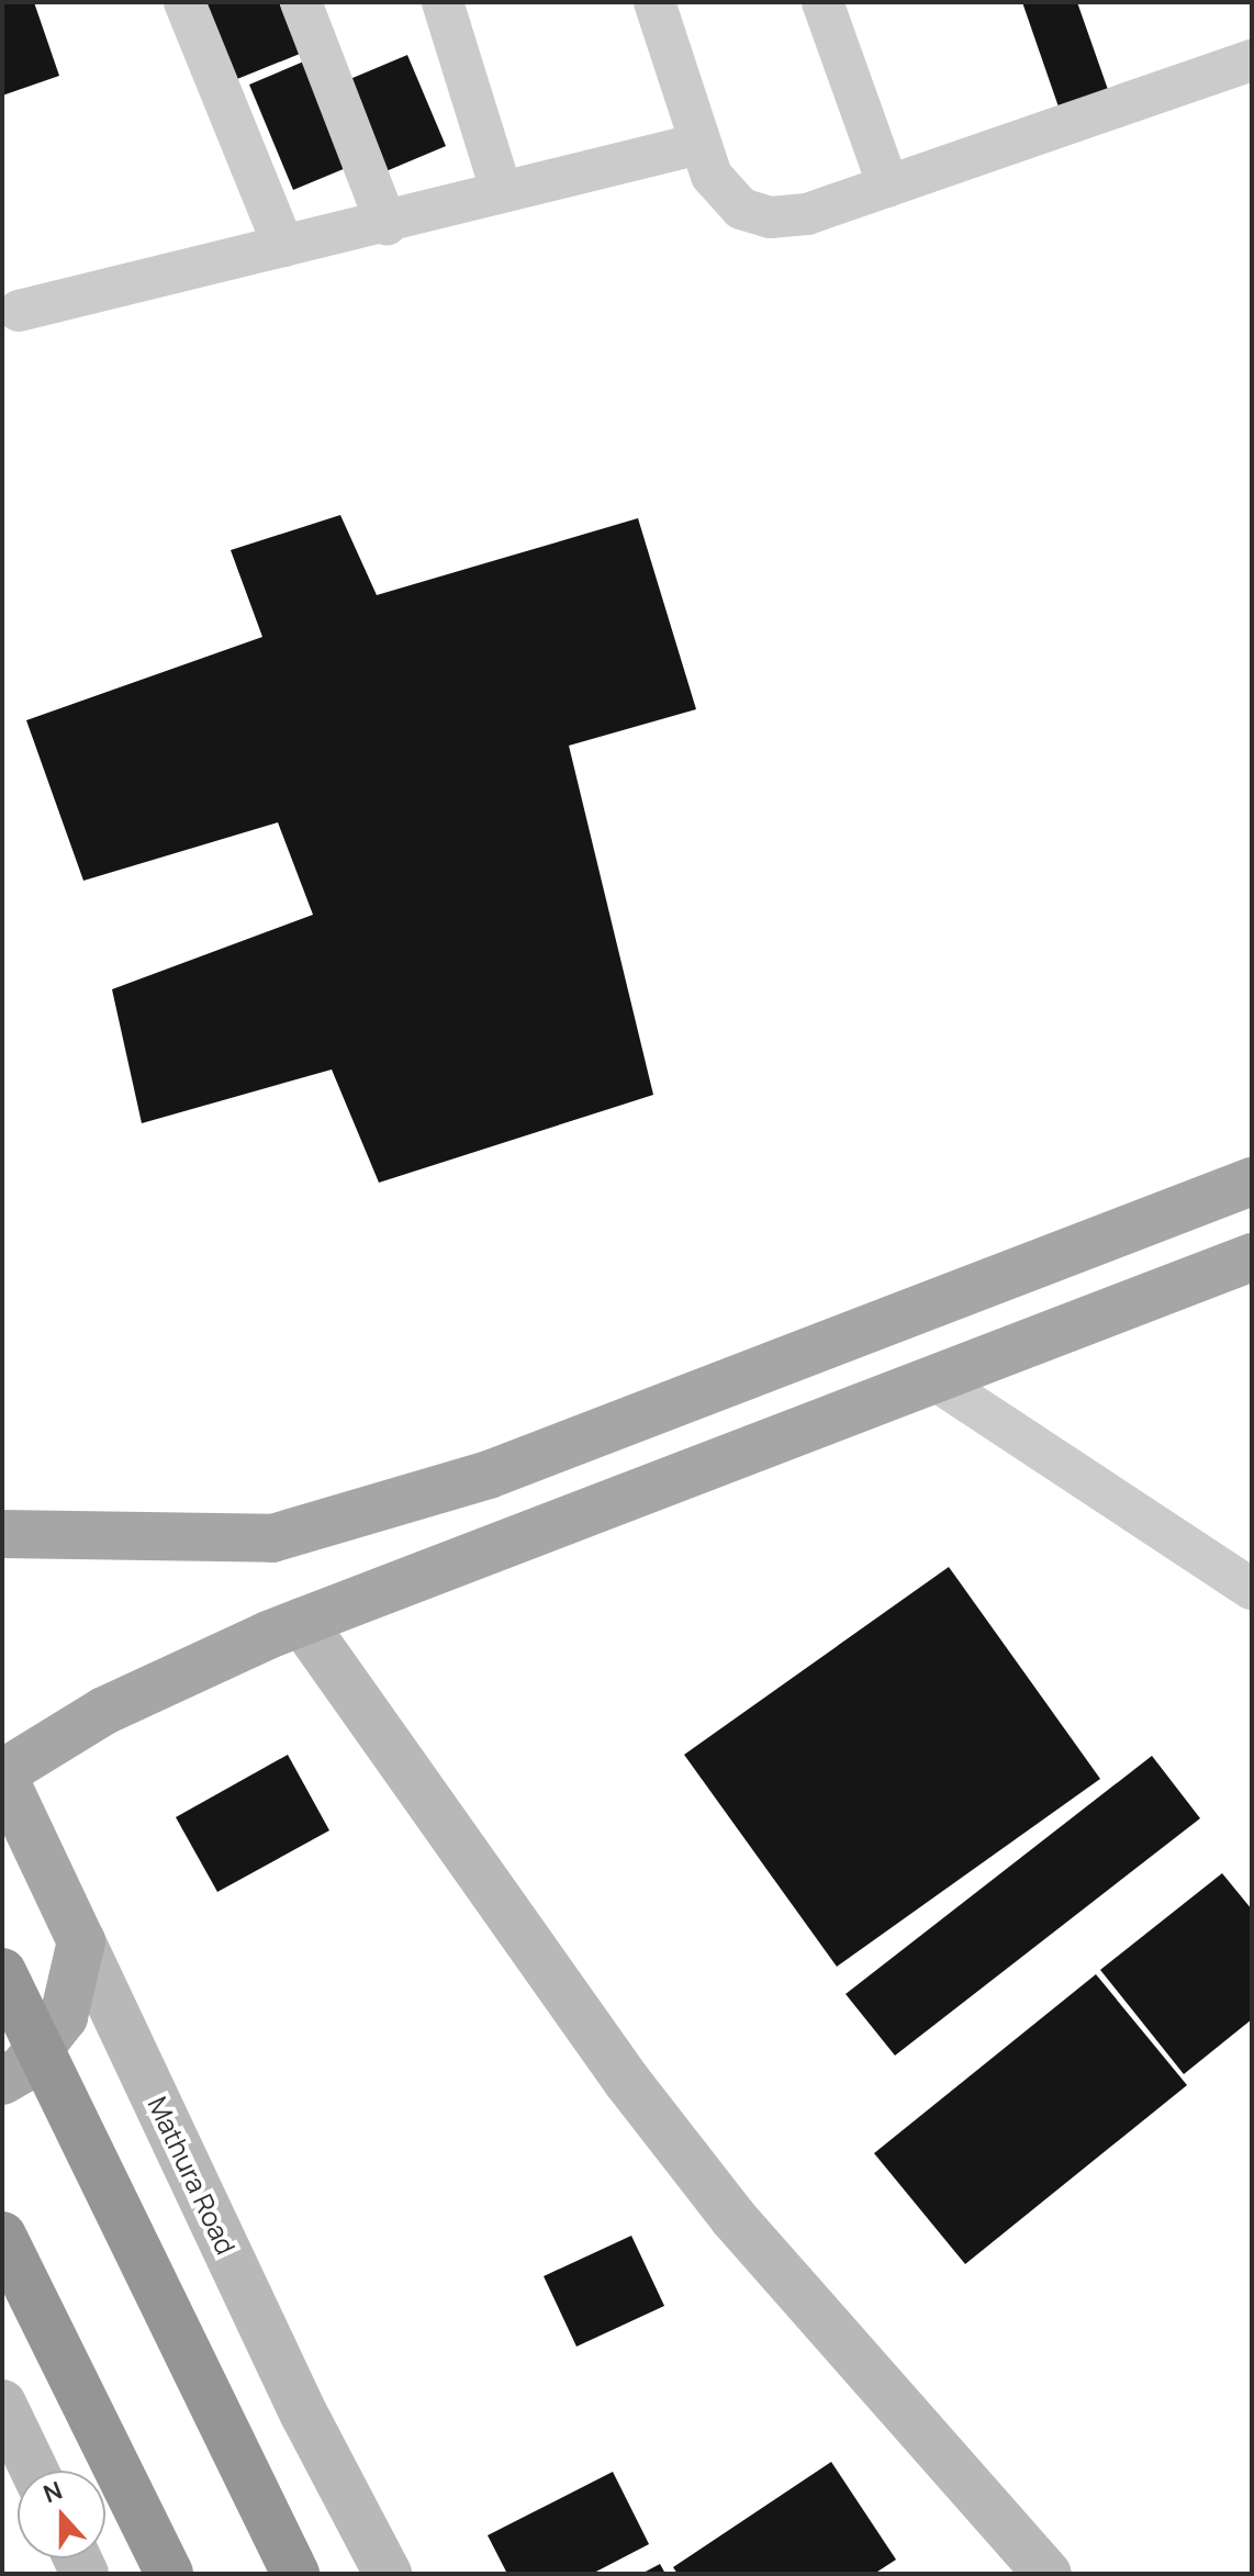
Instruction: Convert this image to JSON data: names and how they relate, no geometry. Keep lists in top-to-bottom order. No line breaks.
{"streets":{"main road":["Mathura Road"]},"north":"top"}
